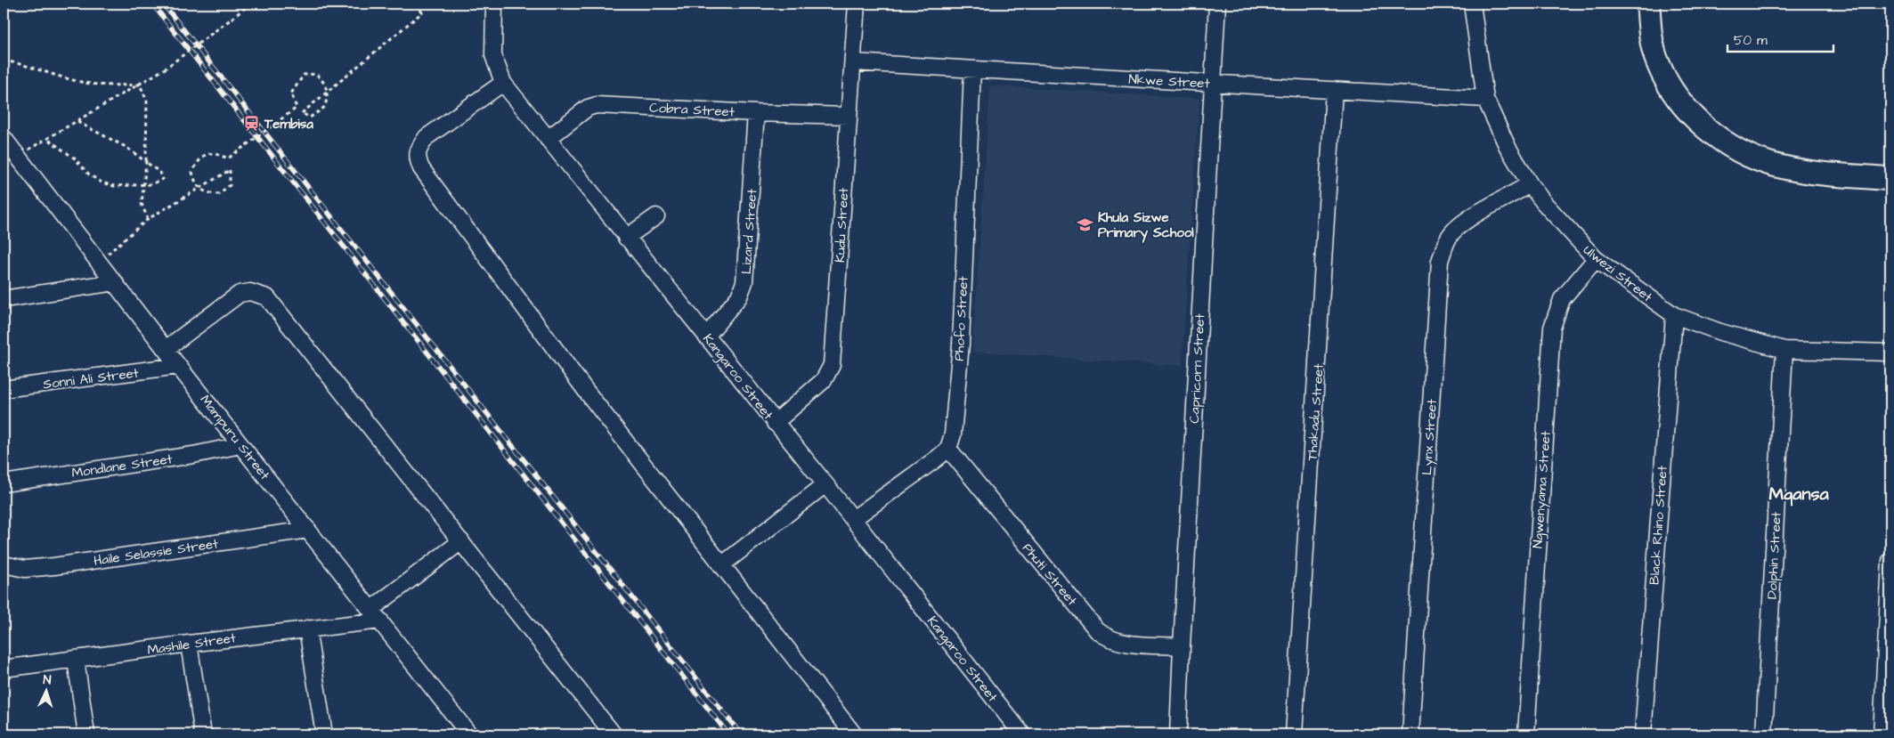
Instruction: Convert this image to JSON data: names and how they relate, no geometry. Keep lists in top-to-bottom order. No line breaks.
{"streets":{"street":["Nkwe Street","Cobra Street","Kudu Street","Lizard Street","Ulwezi Street","Phofo Street","Capricorn Street","Kangaroo Street","Sonni Ali Street","Thakadu Street","Mampuru Street","Lynx Street","Mondlane Street","Ngwenyama Street","Black Rhino Street","Haile Selassie Street","Dolphin Street","Phuti Street","Mashile Street"]},"crossings":[["Nkwe Street","Kudu Street"],["Nkwe Street","Ulwezi Street"],["Nkwe Street","Phofo Street"],["Nkwe Street","Capricorn Street"],["Nkwe Street","Thakadu Street"],["Cobra Street","Kudu Street"],["Cobra Street","Lizard Street"],["Cobra Street","Kangaroo Street"],["Kudu Street","Kangaroo Street"],["Lizard Street","Kangaroo Street"],["Ulwezi Street","Lynx Street"],["Ulwezi Street","Ngwenyama Street"],["Ulwezi Street","Black Rhino Street"],["Ulwezi Street","Dolphin Street"],["Phofo Street","Phuti Street"],["Capricorn Street","Phuti Street"],["Sonni Ali Street","Mampuru Street"],["Mampuru Street","Mondlane Street"],["Mampuru Street","Haile Selassie Street"],["Mampuru Street","Mashile Street"]],"districts":["Mqansa"],"places":{"station":["Tembisa"],"school or university":["Khula Sizwe Primary School"]},"scale_bar":"50 m","north":"top"}
